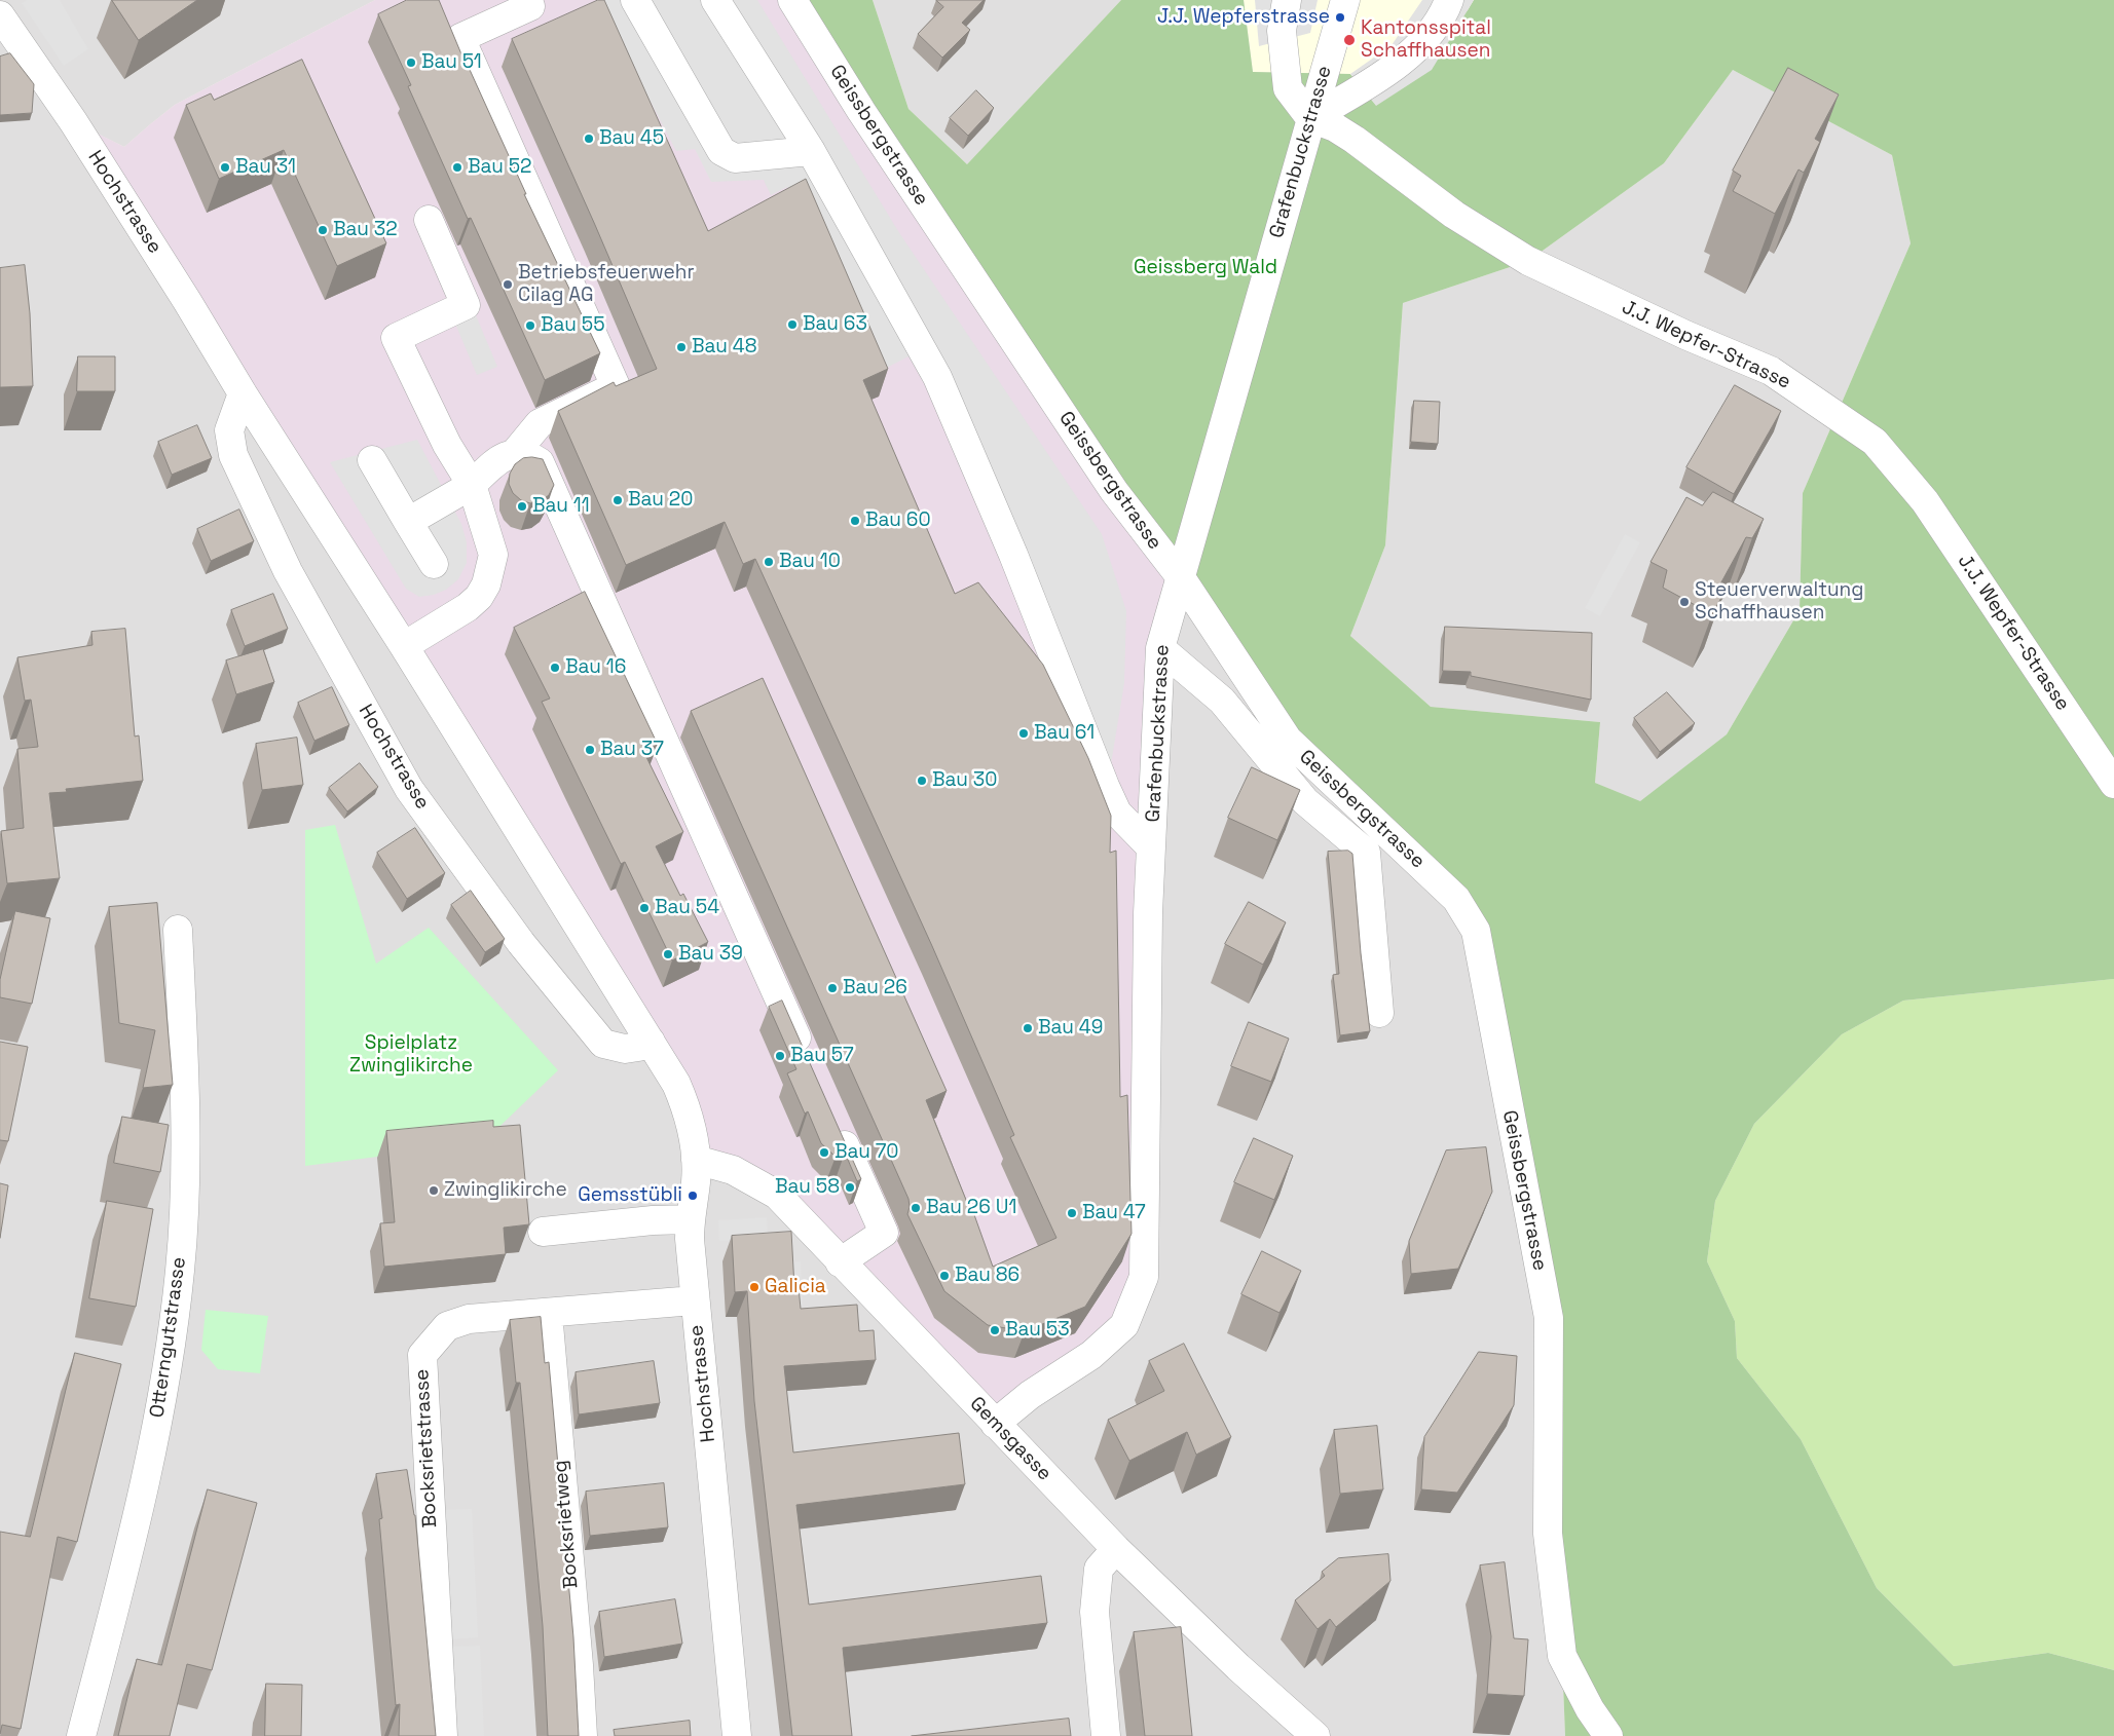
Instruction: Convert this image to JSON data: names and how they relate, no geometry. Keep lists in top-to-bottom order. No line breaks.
{"streets":{"street":["Geissbergstrasse","Grafenbuckstrasse","Hochstrasse","J.J. Wepfer-Strasse","Otterngutstrasse","Gemsgasse","Bocksrietstrasse","Bocksrietweg"]},"crossings":[["Geissbergstrasse","Grafenbuckstrasse"],["Grafenbuckstrasse","J.J. Wepfer-Strasse"],["Grafenbuckstrasse","Gemsgasse"],["Hochstrasse","Gemsgasse"],["Hochstrasse","Bocksrietstrasse"],["Bocksrietstrasse","Bocksrietweg"]],"parks":["Geissberg Wald","Spielplatz Zwinglikirche"],"places":["J.J. Wepferstrasse","Kantonsspital Schaffhausen","Bau 51","Bau 45","Bau 31","Bau 52","Bau 32","Betriebsfeuerwehr Cilag AG","Bau 63","Bau 55","Bau 48","Bau 20","Bau 11","Bau 60","Bau 10","Steuerverwaltung Schaffhausen","Bau 16","Bau 61","Bau 37","Bau 30","Bau 54","Bau 39","Bau 26","Bau 49","Bau 57","Bau 70","Bau 58","Zwinglikirche","Gemsstübli","Bau 26 U1","Bau 47","Bau 86","Galicia","Bau 53"]}
